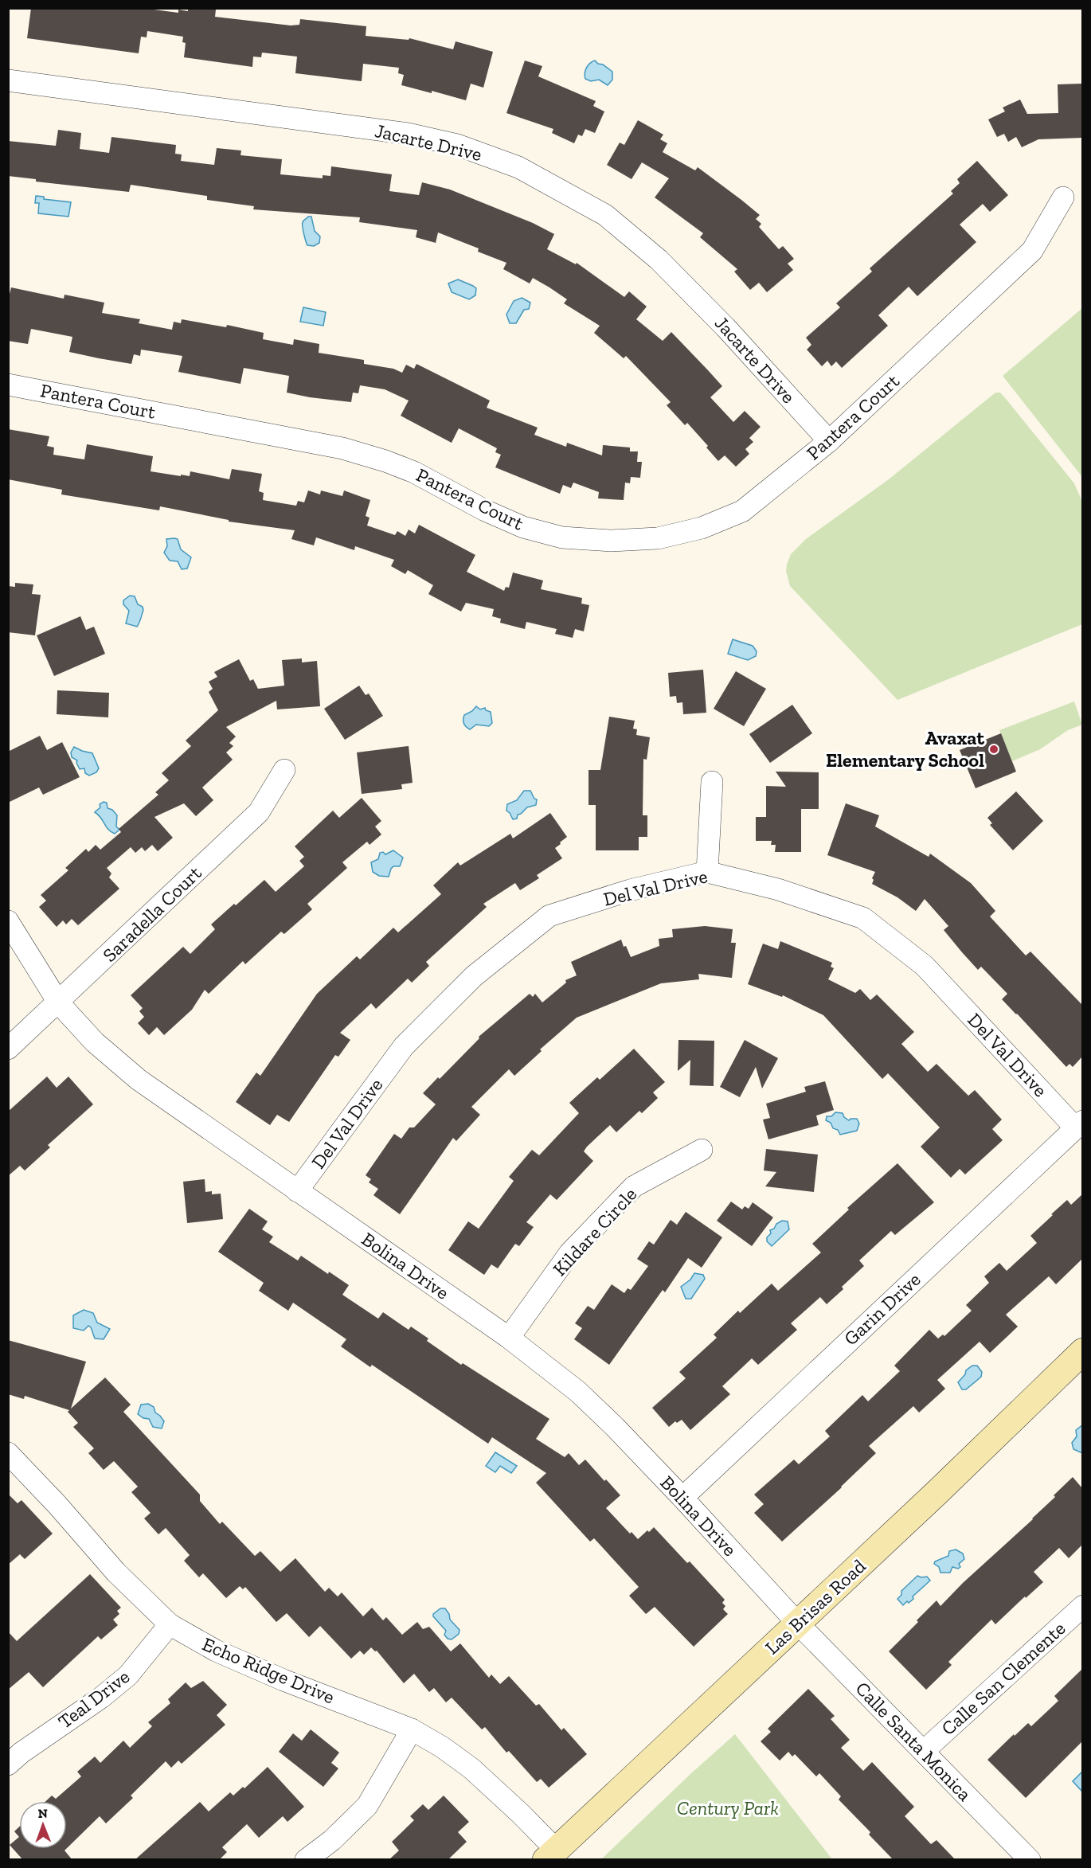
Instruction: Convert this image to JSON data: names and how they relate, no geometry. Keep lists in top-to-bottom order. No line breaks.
{"streets":{"street":["Jacarte Drive","Pantera Court","Del Val Drive","Saradella Court","Kildare Circle","Bolina Drive","Garin Drive","Las Brisas Road","Echo Ridge Drive","Calle San Clemente","Teal Drive","Calle Santa Monica"]},"crossings":[["Jacarte Drive","Pantera Court"],["Del Val Drive","Bolina Drive"],["Del Val Drive","Garin Drive"],["Saradella Court","Bolina Drive"],["Kildare Circle","Bolina Drive"],["Bolina Drive","Garin Drive"],["Bolina Drive","Las Brisas Road"],["Bolina Drive","Calle Santa Monica"],["Las Brisas Road","Echo Ridge Drive"],["Las Brisas Road","Calle Santa Monica"],["Echo Ridge Drive","Teal Drive"],["Calle San Clemente","Calle Santa Monica"]],"parks":["Century Park"],"places":["Avaxat Elementary School"],"north":"top"}
